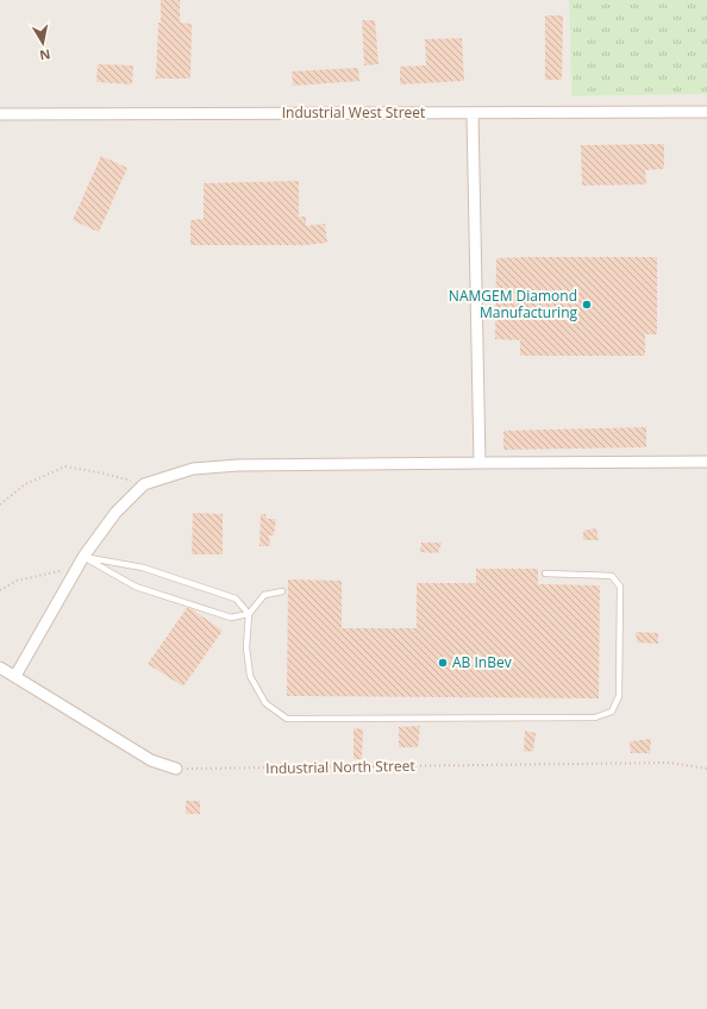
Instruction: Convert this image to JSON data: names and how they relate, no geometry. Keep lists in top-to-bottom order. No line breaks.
{"streets":{"street":["Industrial West Street"],"path":["Industrial North Street"]},"places":["NAMGEM Diamond Manufacturing","AB InBev"],"north":"bottom"}
